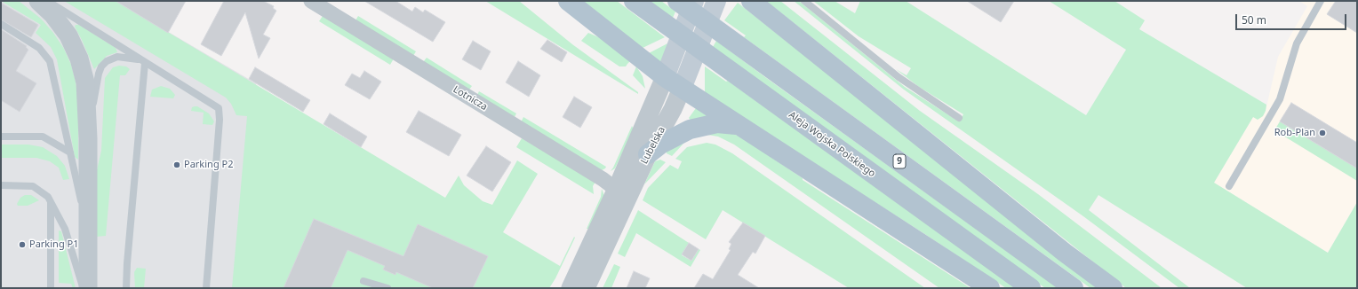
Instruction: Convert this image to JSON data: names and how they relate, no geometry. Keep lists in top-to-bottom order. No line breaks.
{"streets":{"main road":["Aleja Wojska Polskiego","Lubelska","9"],"street":["Lotnicza"]},"crossings":[["Lotnicza","Lubelska"]],"places":["Rob-Plan","Parking P2","Parking P1"],"scale_bar":"50 m"}
